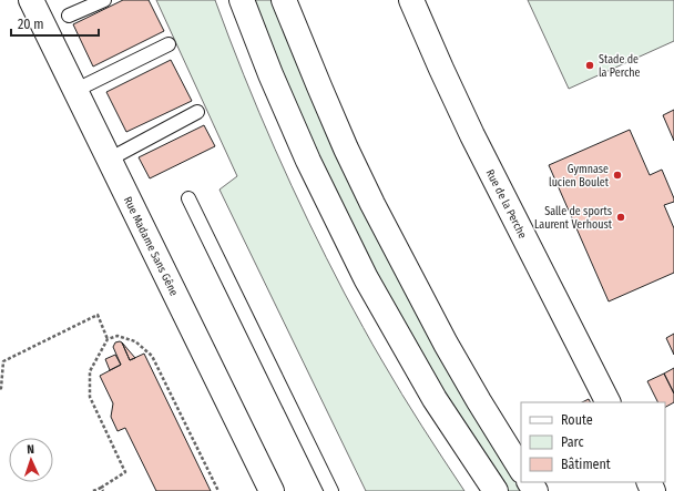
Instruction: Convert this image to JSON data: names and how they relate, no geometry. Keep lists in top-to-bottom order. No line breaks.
{"streets":{"main road":["Rue de la Perche","Rue Madame Sans Gêne"]},"places":["Stade de la Perche","Gymnase lucien Boulet","Salle de sports Laurent Verhoust"],"legend":["Route","Parc","Bâtiment"],"scale_bar":"20 m","north":"top"}
